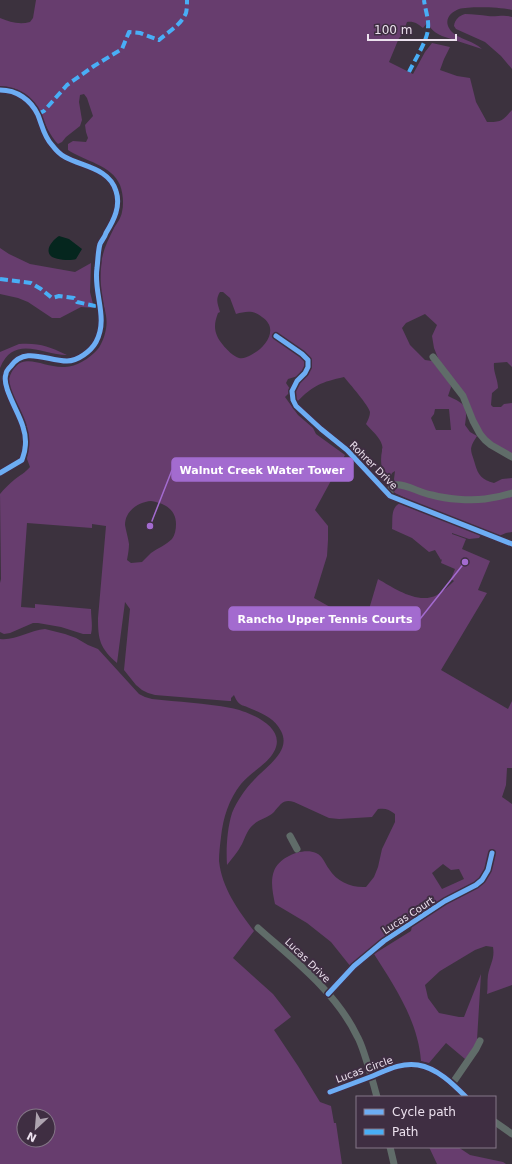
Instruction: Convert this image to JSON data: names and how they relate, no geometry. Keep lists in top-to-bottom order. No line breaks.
{"streets":{"street":["Rohrer Drive","Lucas Court","Lucas Drive","Lucas Circle"]},"crossings":[["Lucas Court","Lucas Drive"],["Lucas Drive","Lucas Circle"]],"places":["Walnut Creek Water Tower","Rancho Upper Tennis Courts"],"legend":["Cycle path","Path"],"scale_bar":"100 m","north":"bottom left"}
